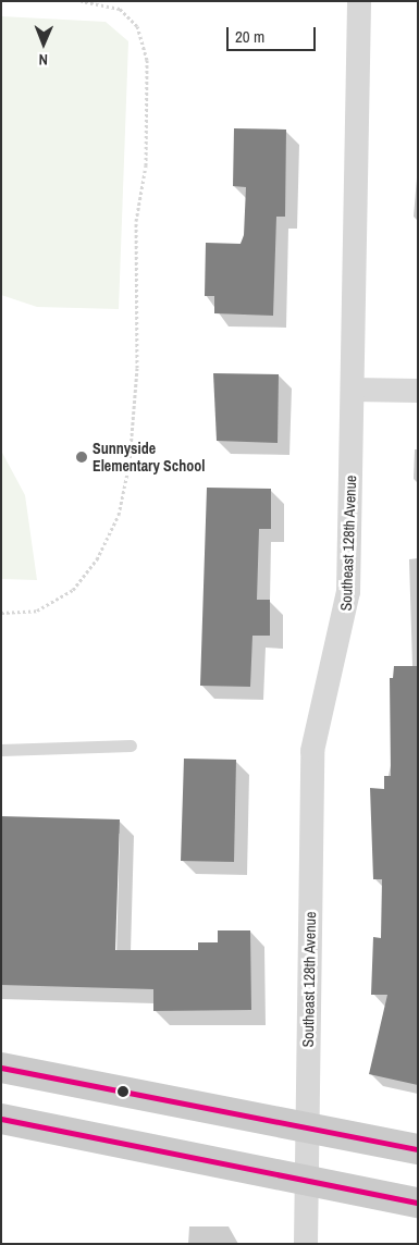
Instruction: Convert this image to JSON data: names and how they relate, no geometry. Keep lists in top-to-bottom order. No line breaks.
{"streets":{"street":["Southeast 128th Avenue"]},"places":["Sunnyside Elementary School"],"scale_bar":"20 m","north":"bottom"}
